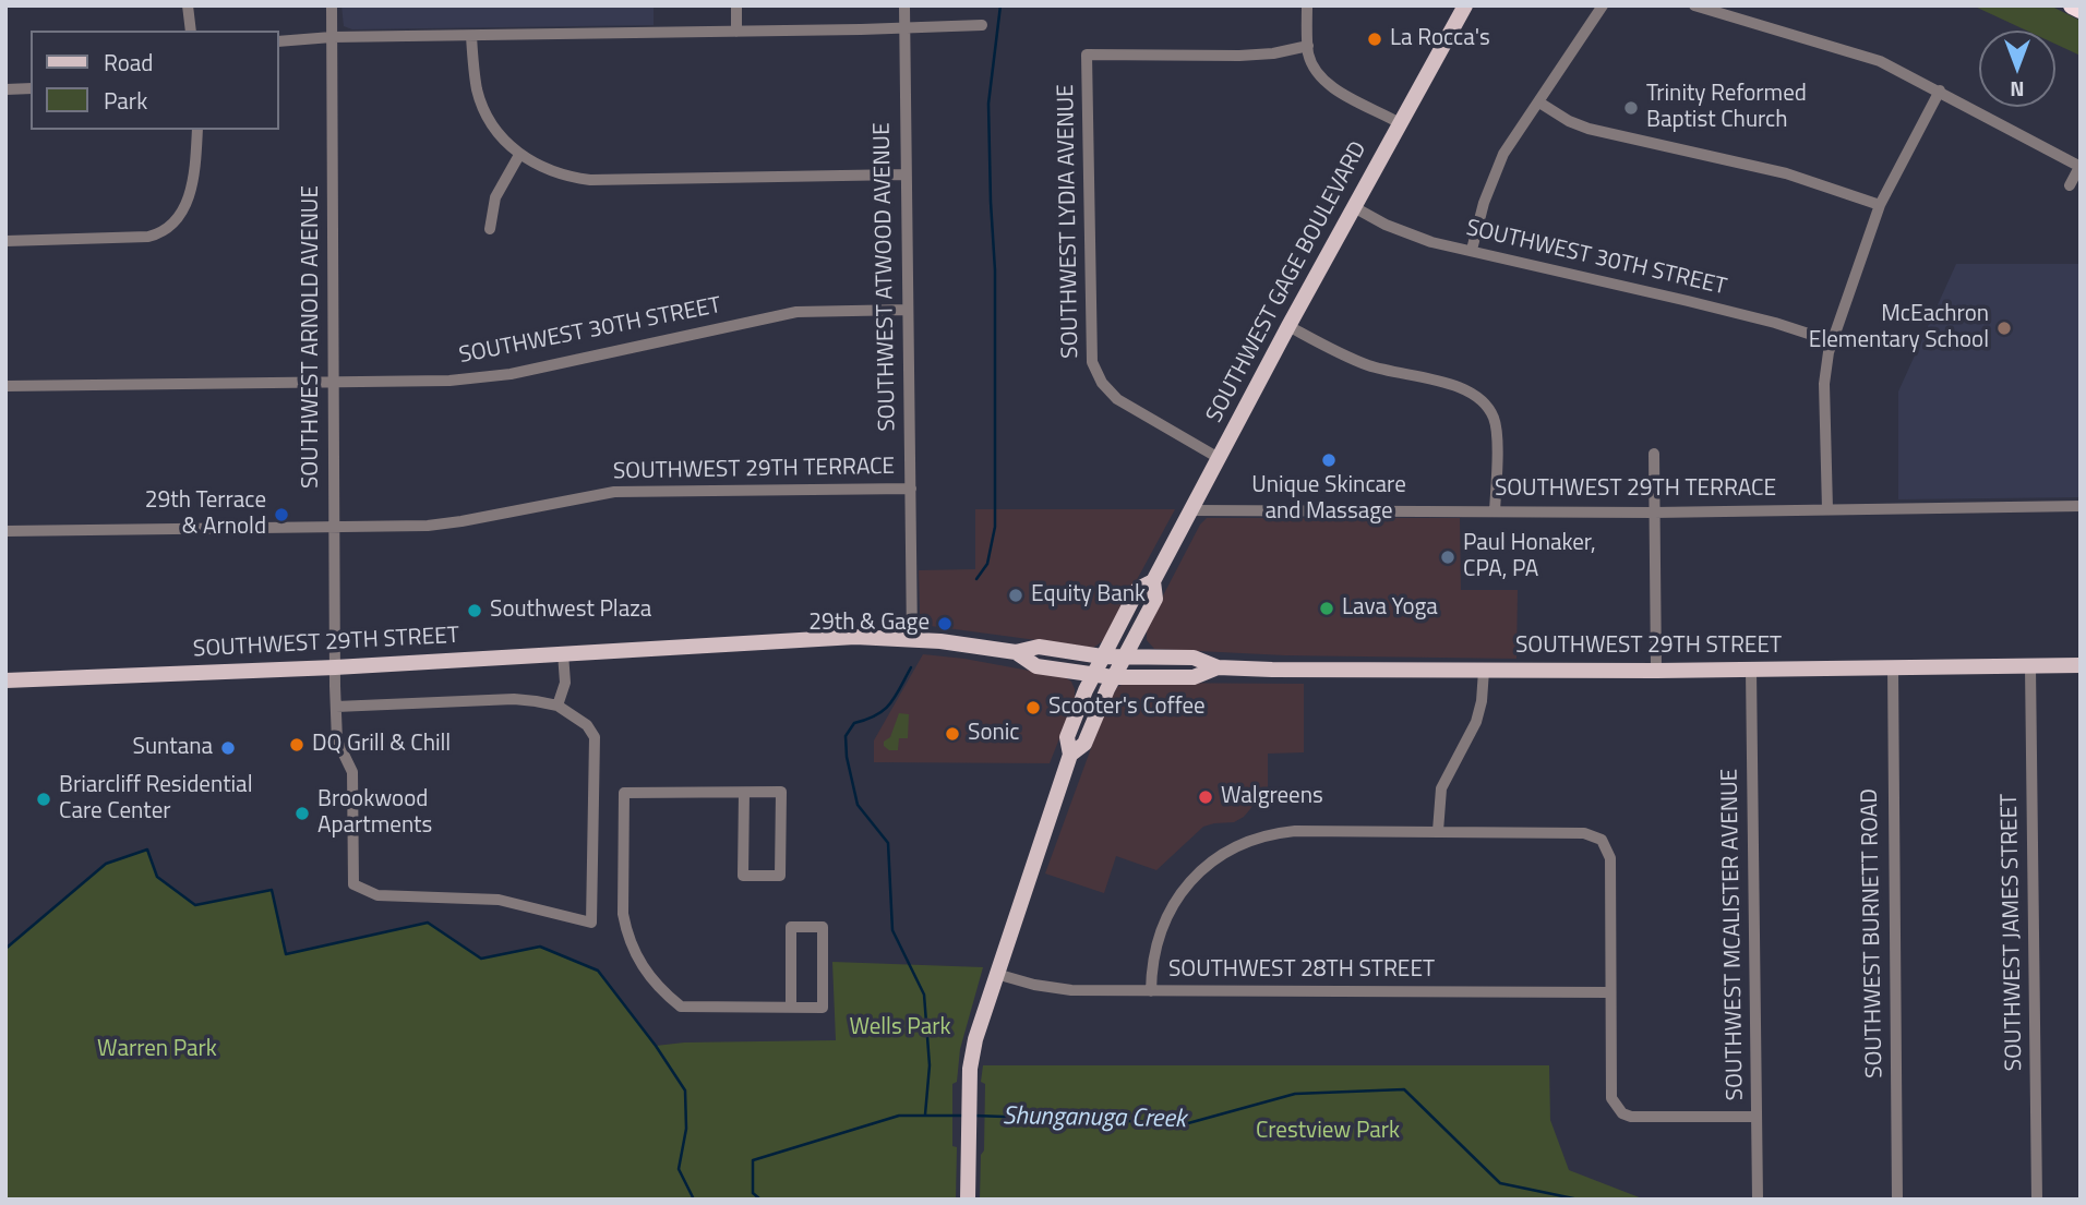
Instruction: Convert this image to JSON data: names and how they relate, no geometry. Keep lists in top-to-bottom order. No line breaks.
{"streets":{"main road":["SOUTHWEST GAGE BOULEVARD","SOUTHWEST 29TH STREET"],"street":["SOUTHWEST LYDIA AVENUE","SOUTHWEST 30TH STREET","SOUTHWEST ATWOOD AVENUE","SOUTHWEST ARNOLD AVENUE","SOUTHWEST 29TH TERRACE","SOUTHWEST JAMES STREET","SOUTHWEST BURNETT ROAD","SOUTHWEST MCALISTER AVENUE","SOUTHWEST 28TH STREET"]},"crossings":[["SOUTHWEST LYDIA AVENUE","SOUTHWEST GAGE BOULEVARD"],["SOUTHWEST 30TH STREET","SOUTHWEST ATWOOD AVENUE"],["SOUTHWEST 30TH STREET","SOUTHWEST GAGE BOULEVARD"],["SOUTHWEST 30TH STREET","SOUTHWEST ARNOLD AVENUE"],["SOUTHWEST ATWOOD AVENUE","SOUTHWEST 29TH TERRACE"],["SOUTHWEST ATWOOD AVENUE","SOUTHWEST 29TH STREET"],["SOUTHWEST GAGE BOULEVARD","SOUTHWEST 29TH TERRACE"],["SOUTHWEST GAGE BOULEVARD","SOUTHWEST 29TH STREET"],["SOUTHWEST GAGE BOULEVARD","SOUTHWEST 28TH STREET"],["SOUTHWEST ARNOLD AVENUE","SOUTHWEST 29TH TERRACE"],["SOUTHWEST ARNOLD AVENUE","SOUTHWEST 29TH STREET"],["SOUTHWEST 29TH STREET","SOUTHWEST JAMES STREET"],["SOUTHWEST 29TH STREET","SOUTHWEST BURNETT ROAD"],["SOUTHWEST 29TH STREET","SOUTHWEST MCALISTER AVENUE"]],"water":["Shunganuga Creek"],"parks":["Wells Park","Warren Park","Crestview Park"],"places":["La Rocca's","Trinity Reformed Baptist Church","McEachron Elementary School","Unique Skincare and Massage","29th Terrace & Arnold","Paul Honaker, CPA, PA","Equity Bank","Lava Yoga","Southwest Plaza","29th & Gage","Scooter's Coffee","Sonic","DQ Grill & Chill","Suntana","Walgreens","Briarcliff Residential Care Center","Brookwood Apartments"],"legend":["Road","Park"],"north":"bottom"}
